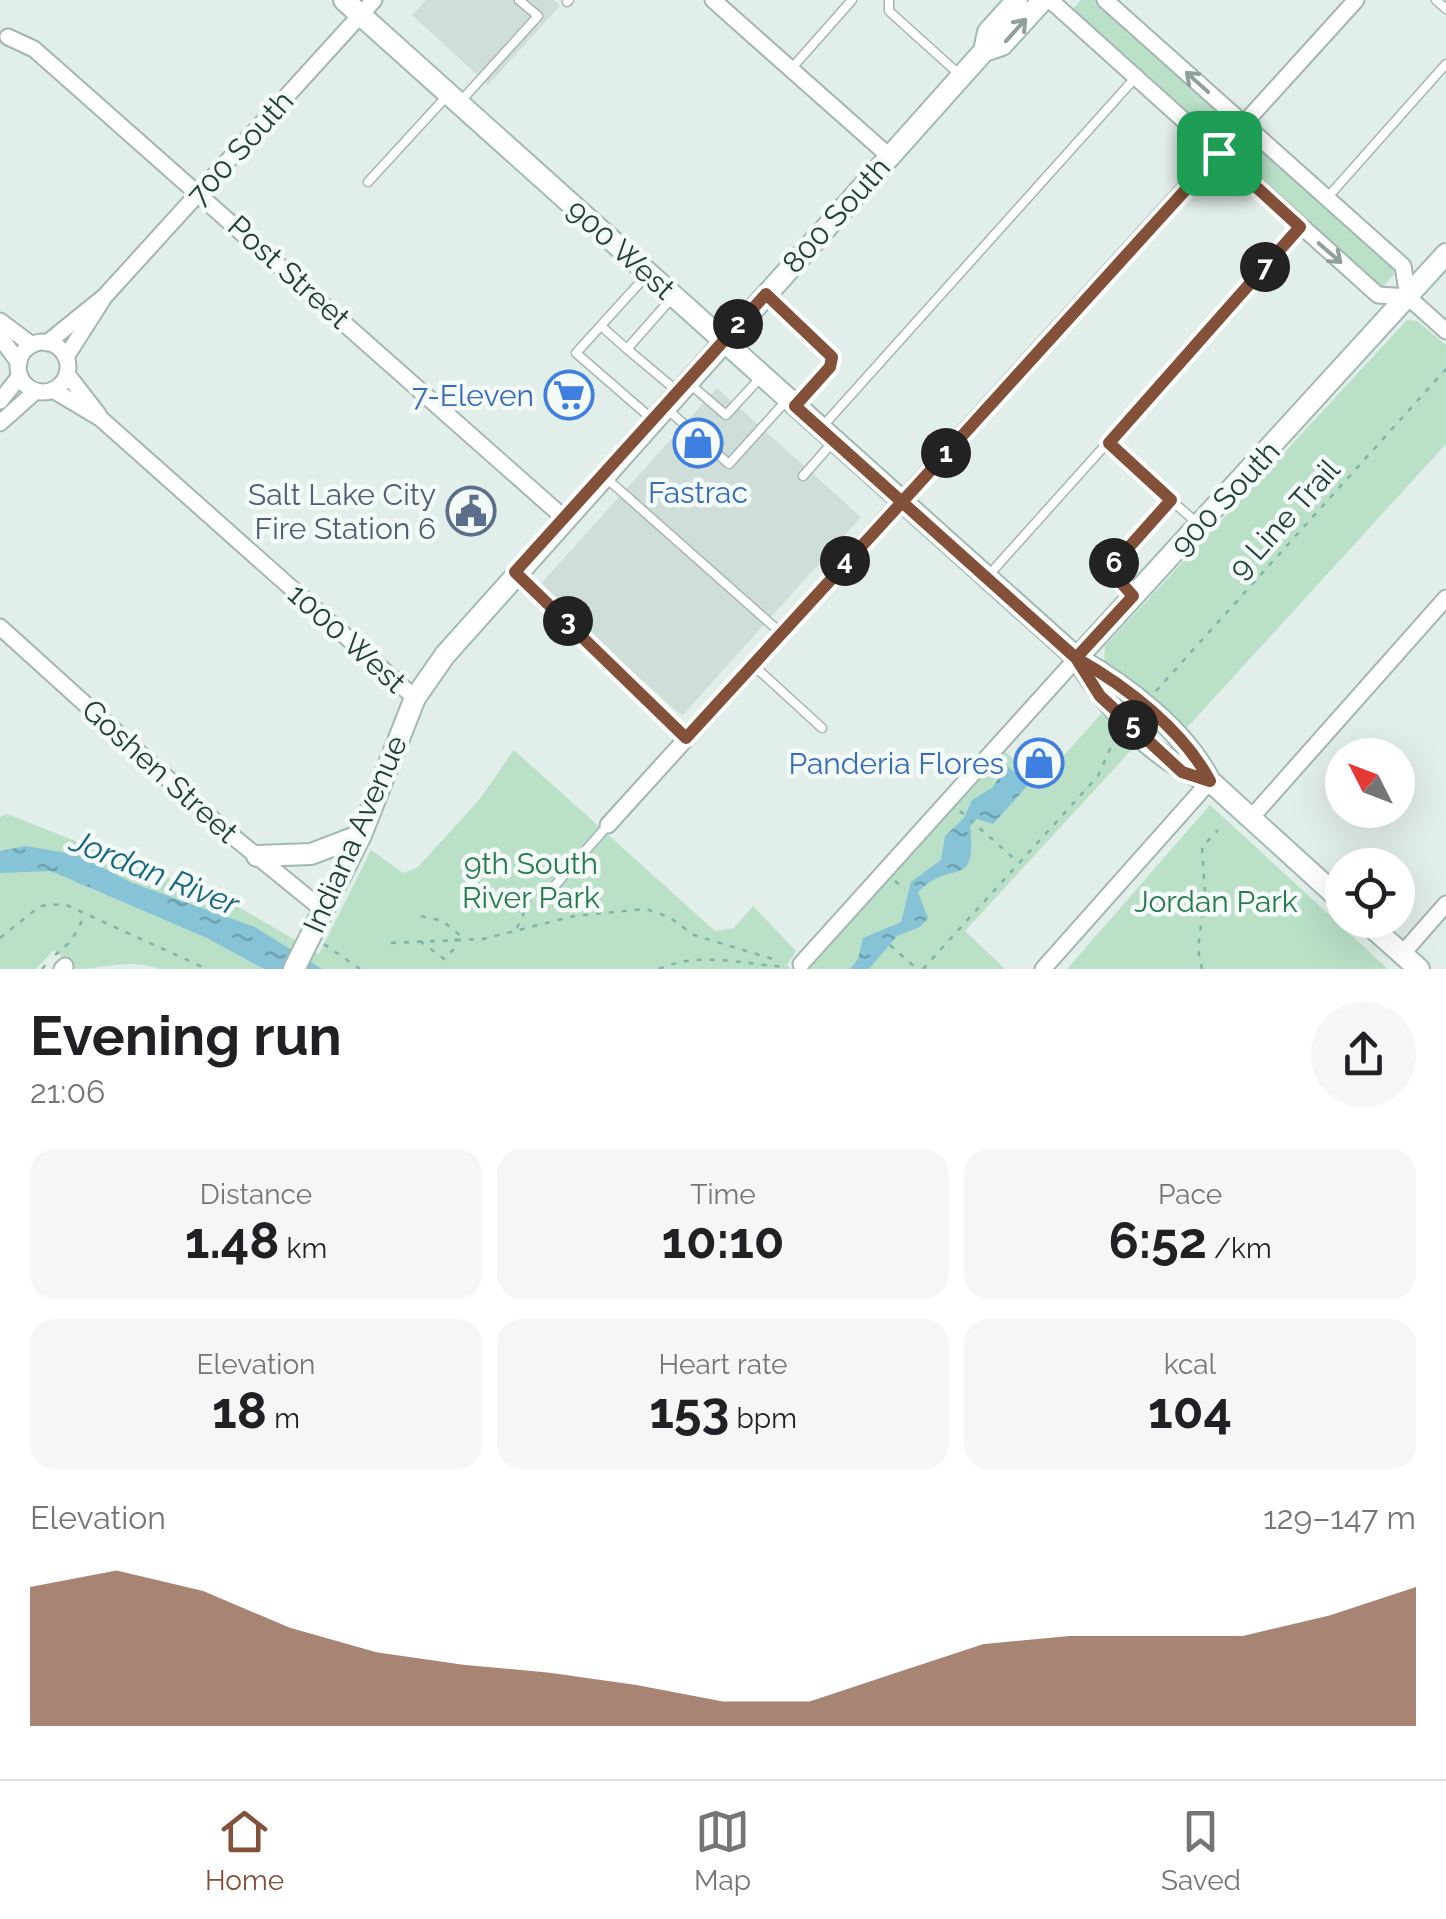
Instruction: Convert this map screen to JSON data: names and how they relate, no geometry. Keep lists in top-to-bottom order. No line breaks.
{"streets":{"street":["700 South","800 South","900 West","Post Street","900 South","1000 West","Goshen Street","Indiana Avenue"],"path":["9 Line Trail"]},"crossings":[["700 South","900 West"],["700 South","Post Street"],["700 South","1000 West"],["800 South","900 West"],["800 South","Post Street"],["800 South","1000 West"],["800 South","Indiana Avenue"],["900 West","900 South"],["1000 West","Indiana Avenue"],["Goshen Street","Indiana Avenue"]],"water":["Jordan River"],"parks":["9th South River Park","Jordan Park"],"places":{"supermarket":["7-Eleven"],"shop":["Fastrac","Panderia Flores"],"public building":["Salt Lake City Fire Station 6"]},"north":"top left","page":{"pins":["7","2","1","4","6","3","5"],"heading":["Evening run","21:06"],"stats":[["Distance","1.48 km"],["Time","10:10"],["Pace","6:52 /km"],["Elevation","18 m"],["Heart rate","153 bpm"],["kcal","104"]],"chart":["Elevation","129–147 m"],"tabs":["Home","Map","Saved"]}}
